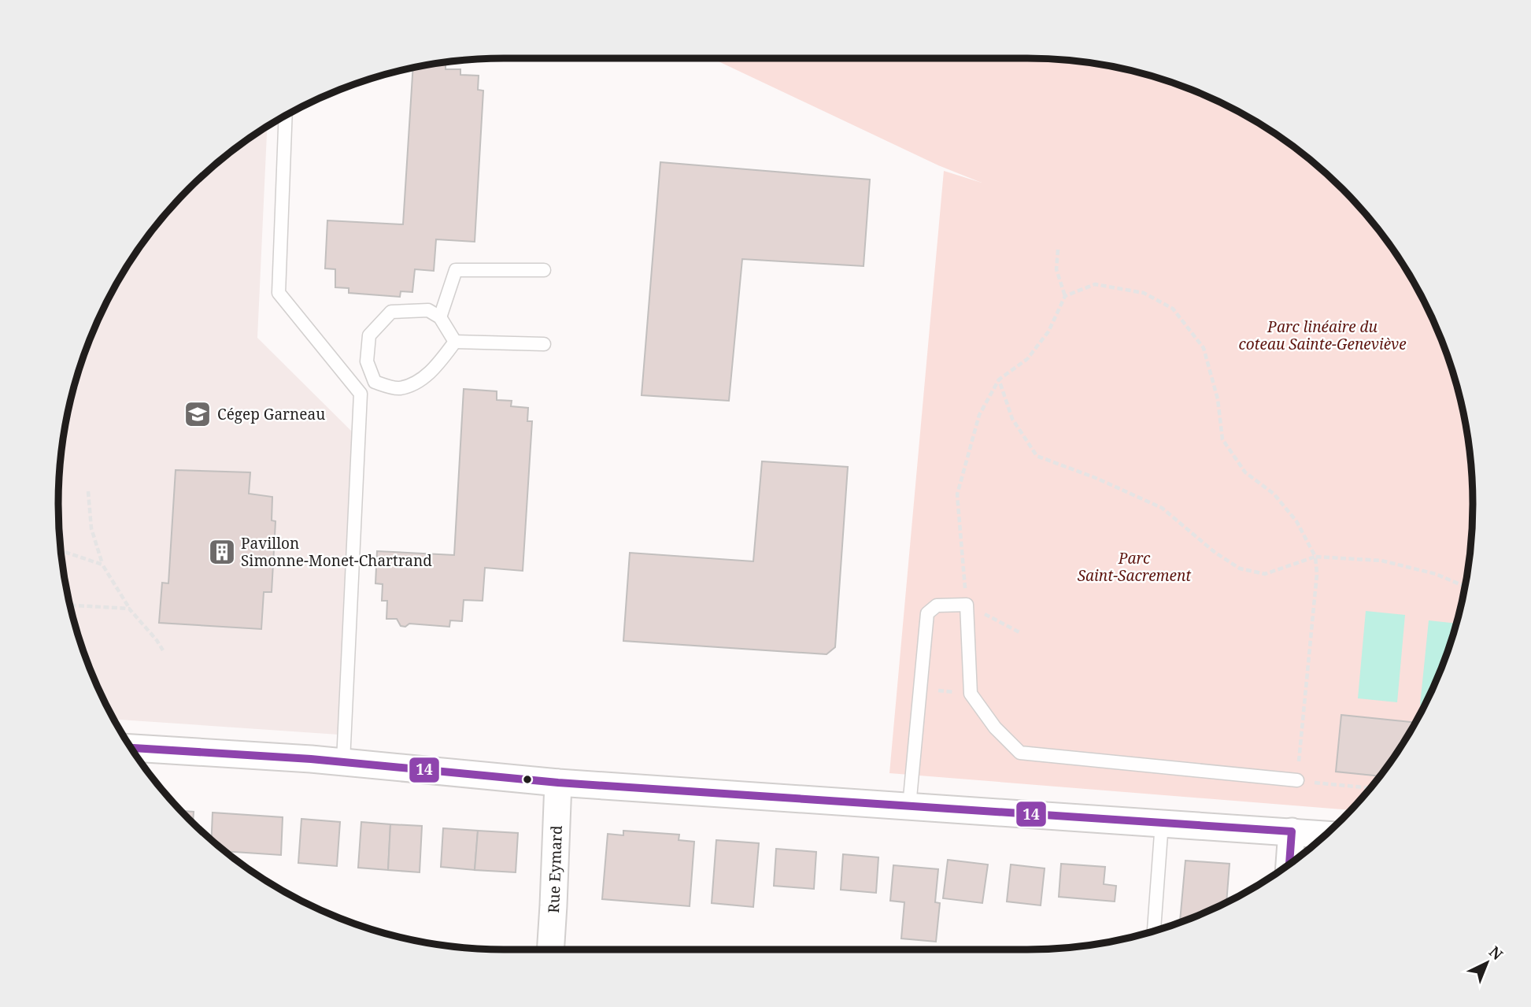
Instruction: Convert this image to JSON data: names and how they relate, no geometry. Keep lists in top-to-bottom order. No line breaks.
{"streets":{"street":["Rue Eymard"]},"parks":["Parc linéaire du coteau Sainte-Geneviève","Parc Saint-Sacrement"],"places":{"school or university":["Cégep Garneau"],"building":["Pavillon Simonne-Monet-Chartrand"]},"lines":["transit line 14"],"north":"top right"}
